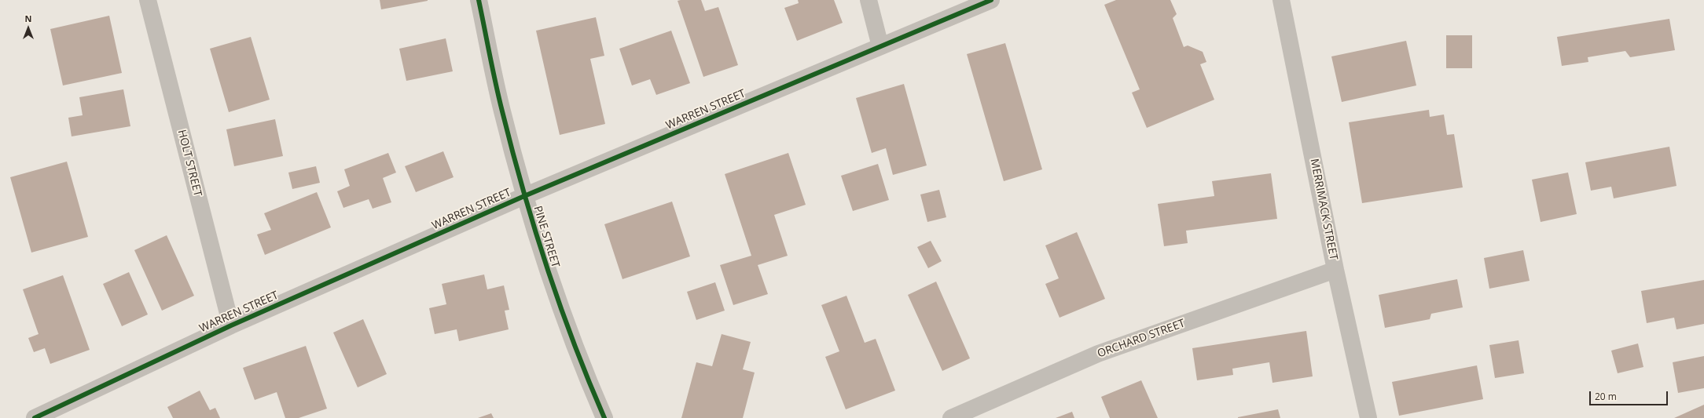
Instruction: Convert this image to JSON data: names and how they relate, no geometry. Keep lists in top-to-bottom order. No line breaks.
{"streets":{"street":["WARREN STREET","HOLT STREET","MERRIMACK STREET","PINE STREET","ORCHARD STREET"]},"crossings":[["WARREN STREET","HOLT STREET"],["WARREN STREET","PINE STREET"],["MERRIMACK STREET","ORCHARD STREET"]],"scale_bar":"20 m","north":"top"}
